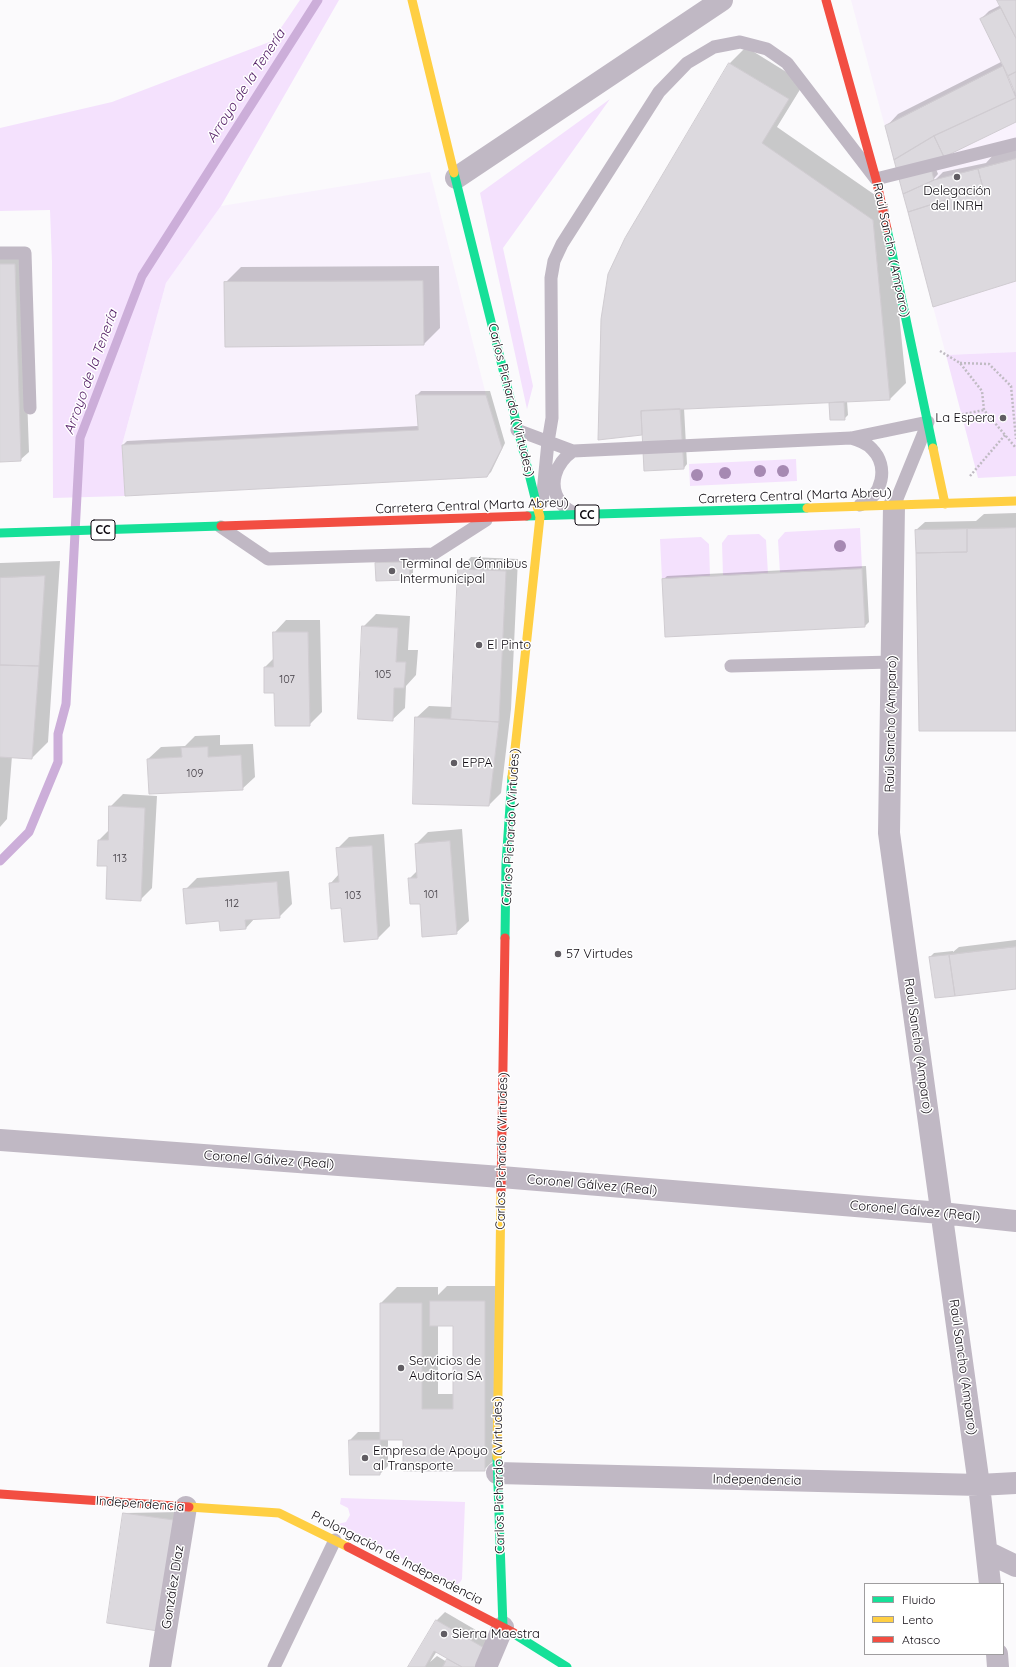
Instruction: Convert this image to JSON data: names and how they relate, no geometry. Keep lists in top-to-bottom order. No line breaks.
{"streets":{"street":["Raúl Sancho (Amparo)","Carlos Pichardo (Virtudes)","Carretera Central (Marta Abreu)","CC","Coronel Gálvez (Real)","Independencia","Prolongación de Independencia","González Díaz"]},"crossings":[["Raúl Sancho (Amparo)","Carretera Central (Marta Abreu)"],["Raúl Sancho (Amparo)","Coronel Gálvez (Real)"],["Raúl Sancho (Amparo)","Independencia"],["Carlos Pichardo (Virtudes)","Carretera Central (Marta Abreu)"],["Carlos Pichardo (Virtudes)","Coronel Gálvez (Real)"],["Carlos Pichardo (Virtudes)","Independencia"],["Carlos Pichardo (Virtudes)","Prolongación de Independencia"],["Independencia","Prolongación de Independencia"],["Independencia","González Díaz"]],"water":["Arroyo de la Tenería"],"places":["Delegación del INRH","La Espera","Terminal de Ómnibus Intermunicipal","El Pinto","EPPA","57 Virtudes","Servicios de Auditoría SA","Empresa de Apoyo al Transporte","Sierra Maestra"],"house_numbers":["105","107","109","113","101","103","112"],"legend":["Fluido","Lento","Atasco"]}
